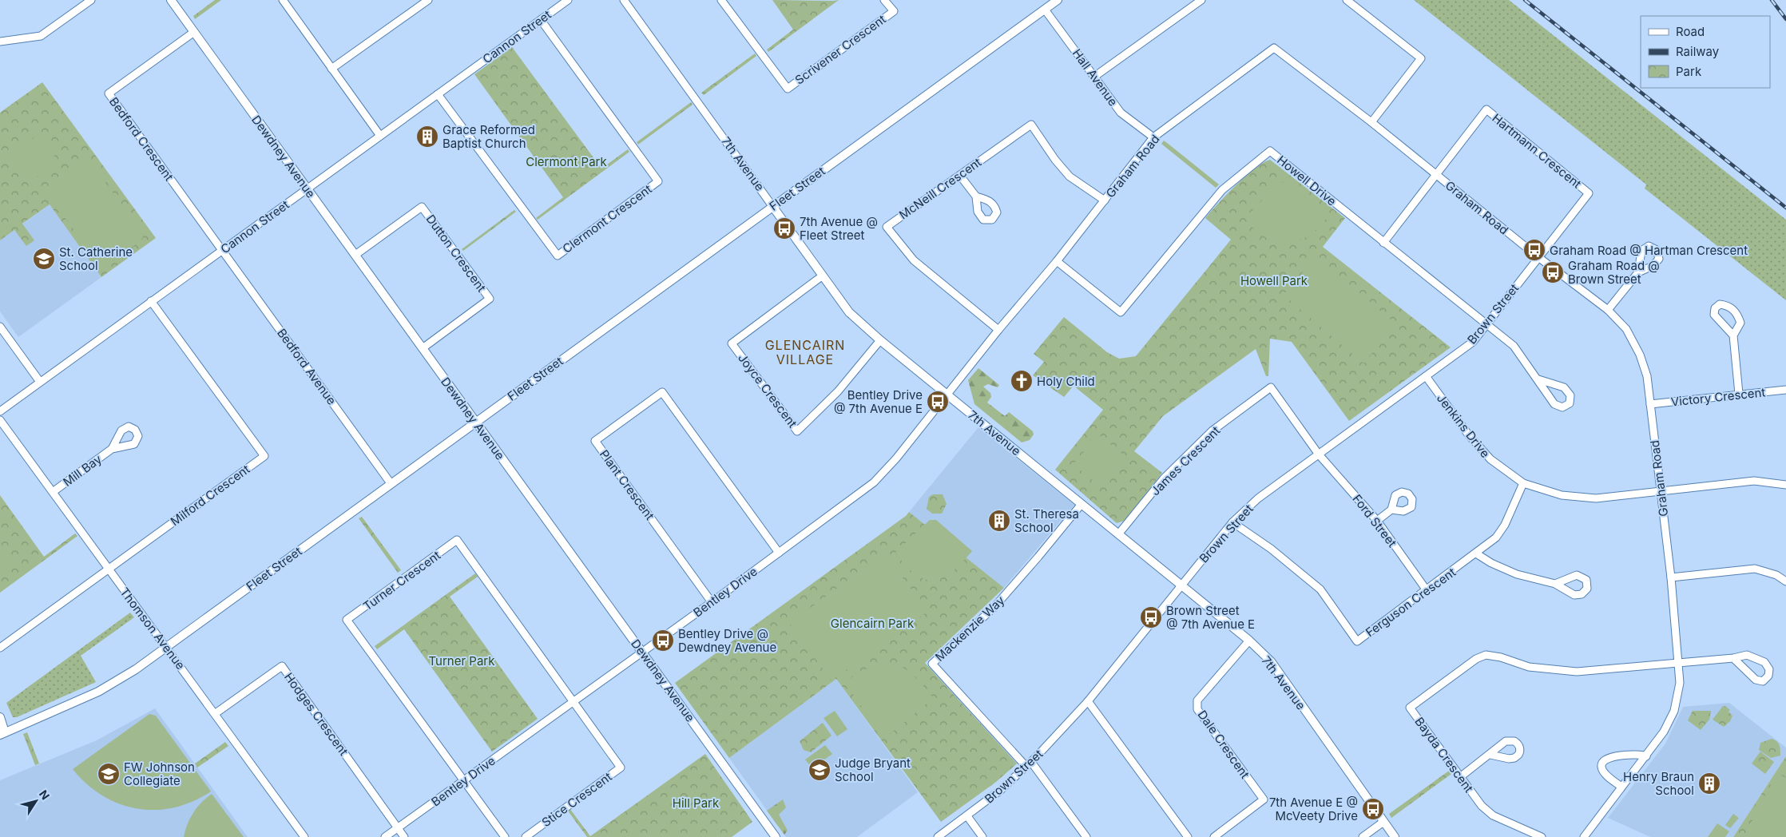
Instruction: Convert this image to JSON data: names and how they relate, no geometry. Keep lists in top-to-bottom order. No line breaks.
{"streets":{"street":["Cannon Street","Scrivener Crescent","Hall Avenue","Bedford Crescent","Hartmann Crescent","Dewdney Avenue","7th Avenue","Graham Road","Howell Drive","Fleet Street","McNeill Crescent","Clermont Crescent","Dutton Crescent","Brown Street","Bedford Avenue","Joyce Crescent","Victory Crescent","Jenkins Drive","James Crescent","Mill Bay","Plant Crescent","Milford Crescent","Ford Street","Turner Crescent","Bentley Drive","Ferguson Crescent","Thomson Avenue","Mackenzie Way","Hodges Crescent","Dale Crescent","Bayda Crescent","Stice Crescent"]},"crossings":[["Cannon Street","Bedford Crescent"],["Cannon Street","Dewdney Avenue"],["Cannon Street","Clermont Crescent"],["Cannon Street","Bedford Avenue"],["Cannon Street","Milford Crescent"],["Hall Avenue","Graham Road"],["Hall Avenue","Fleet Street"],["Bedford Crescent","Dewdney Avenue"],["Bedford Crescent","Bedford Avenue"],["Hartmann Crescent","Graham Road"],["Hartmann Crescent","Brown Street"],["Dewdney Avenue","Fleet Street"],["Dewdney Avenue","Dutton Crescent"],["Dewdney Avenue","Bentley Drive"],["7th Avenue","Graham Road"],["7th Avenue","Fleet Street"],["7th Avenue","Brown Street"],["7th Avenue","Joyce Crescent"],["7th Avenue","James Crescent"],["7th Avenue","Bentley Drive"],["7th Avenue","Mackenzie Way"],["7th Avenue","Dale Crescent"],["Graham Road","Howell Drive"],["Graham Road","McNeill Crescent"],["Graham Road","Brown Street"],["Graham Road","Victory Crescent"],["Graham Road","Jenkins Drive"],["Graham Road","Bentley Drive"],["Graham Road","Bayda Crescent"],["Howell Drive","Brown Street"],["Fleet Street","Bedford Avenue"],["Fleet Street","Thomson Avenue"],["Brown Street","Jenkins Drive"],["Brown Street","James Crescent"],["Brown Street","Ford Street"],["Brown Street","Ferguson Crescent"],["Brown Street","Mackenzie Way"],["Jenkins Drive","Ferguson Crescent"],["James Crescent","Ford Street"],["Mill Bay","Thomson Avenue"],["Plant Crescent","Bentley Drive"],["Milford Crescent","Thomson Avenue"],["Ford Street","Ferguson Crescent"],["Turner Crescent","Bentley Drive"],["Turner Crescent","Stice Crescent"],["Bentley Drive","Hodges Crescent"],["Bentley Drive","Stice Crescent"],["Thomson Avenue","Hodges Crescent"]],"districts":["GLENCAIRN VILLAGE"],"parks":["Clermont Park","Howell Park","Glencairn Park","Turner Park","Hill Park"],"places":{"building":["Grace Reformed Baptist Church","St. Theresa School","Henry Braun School"],"bus stop":["7th Avenue @ Fleet Street","Graham Road @ Hartman Crescent","Graham Road @ Brown Street","Bentley Drive @ 7th Avenue E","Brown Street @ 7th Avenue E","Bentley Drive @ Dewdney Avenue","7th Avenue E @ McVeety Drive"],"school or university":["St. Catherine School","Judge Bryant School","FW Johnson Collegiate"],"church":["Holy Child"]},"legend":["Road","Railway","Park"],"north":"top right"}
